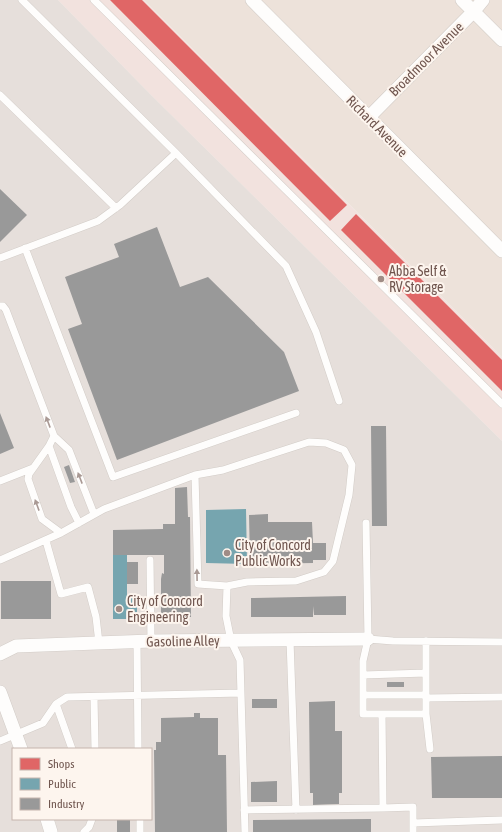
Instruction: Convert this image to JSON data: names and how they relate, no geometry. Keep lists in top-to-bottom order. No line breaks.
{"streets":{"street":["Broadmoor Avenue","Richard Avenue","Gasoline Alley"]},"crossings":[["Broadmoor Avenue","Richard Avenue"]],"places":["Abba Self & RV Storage","City of Concord Public Works","City of Concord Engineering"],"legend":["Shops","Public","Industry"]}
